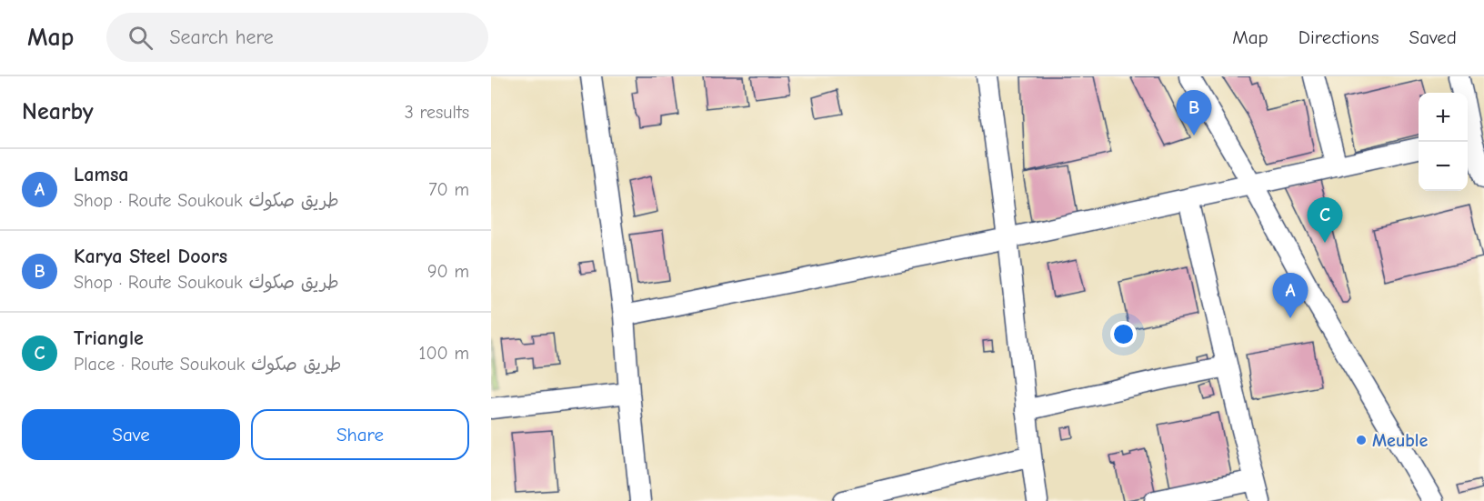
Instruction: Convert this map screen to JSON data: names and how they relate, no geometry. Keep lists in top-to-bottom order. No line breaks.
{"places":["Meuble"],"page":{"header":"Map","search":"Search here","nav":["Map","Directions","Saved"],"heading":["Nearby","3 results"],"pins":["B","C","A"],"map_buttons":["+","−"],"list":[{"mark":"A","name":"Lamsa","note":"Shop · Route Soukouk طريق صكوك","value":"70 m"},{"mark":"B","name":"Karya Steel Doors","note":"Shop · Route Soukouk طريق صكوك","value":"90 m"},{"mark":"C","name":"Triangle","note":"Place · Route Soukouk طريق صكوك","value":"100 m"}],"buttons":["Save","Share"]}}
